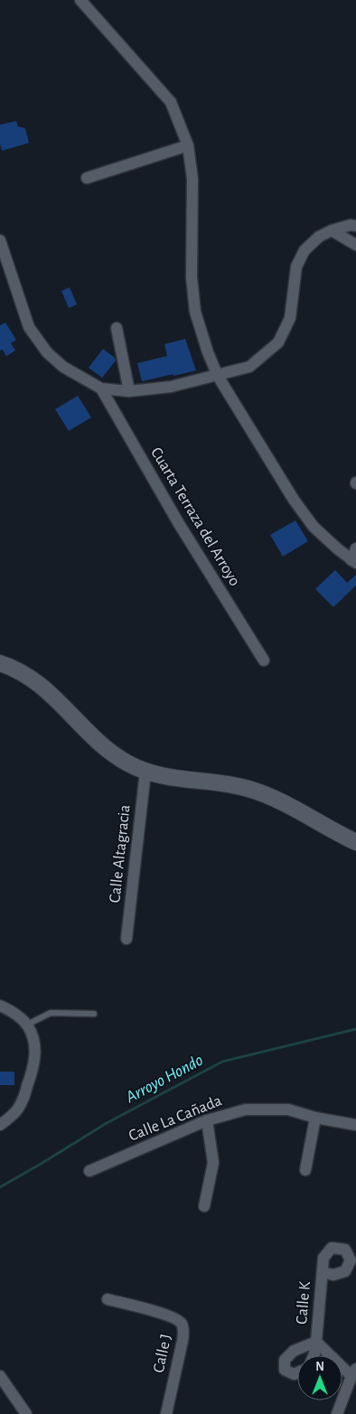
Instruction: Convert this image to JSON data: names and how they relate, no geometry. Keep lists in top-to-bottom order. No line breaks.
{"streets":{"street":["Cuarta Terraza del Arroyo","Calle Altagracia","Calle La Cañada","Calle K","Calle J"]},"water":["Arroyo Hondo"],"north":"top"}
